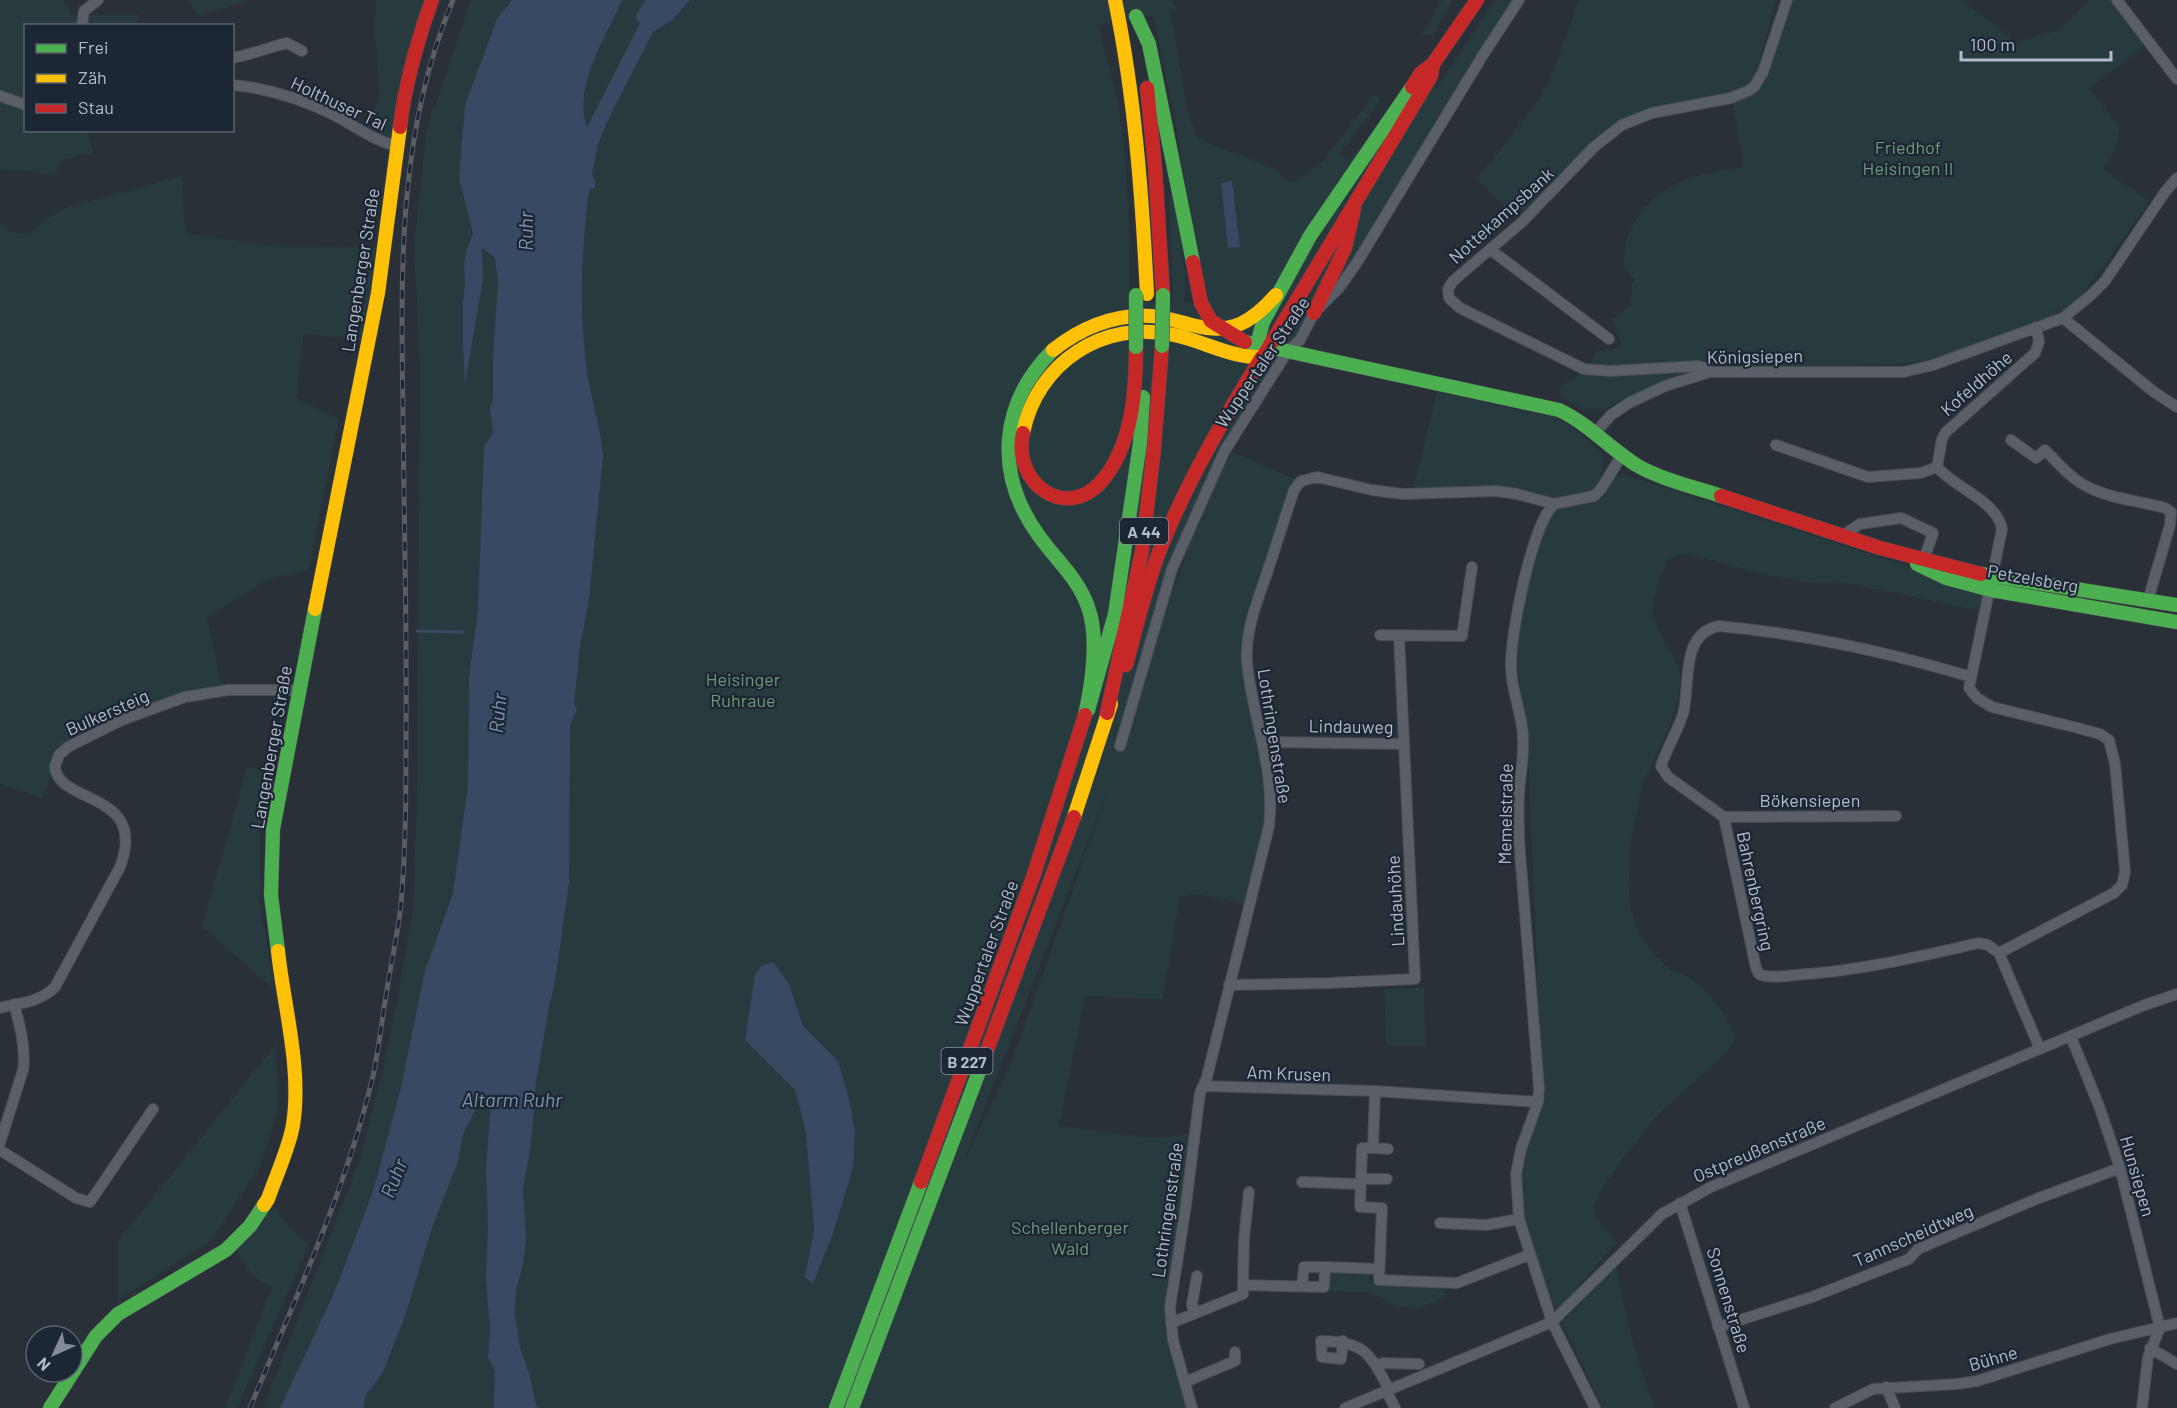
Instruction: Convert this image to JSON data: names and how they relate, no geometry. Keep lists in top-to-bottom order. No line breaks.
{"streets":{"main road":["Langenberger Straße","Wuppertaler Straße","A 44","Petzelsberg","B 227"],"street":["Holthuser Tal","Nottekampsbank","Königsiepen","Kofeldhöhe","Bulkersteig","Lindauweg","Lothringenstraße","Bökensiepen","Memelstraße","Bahrenbergring","Lindauhöhe","Am Krusen","Ostpreußenstraße","Hunsiepen","Tannscheidtweg","Sonnenstraße","Bühne"]},"crossings":[["Holthuser Tal","Langenberger Straße"],["Nottekampsbank","Königsiepen"],["Langenberger Straße","Bulkersteig"],["Königsiepen","Kofeldhöhe"],["Königsiepen","Petzelsberg"],["Wuppertaler Straße","A 44"],["Lindauweg","Lothringenstraße"],["Lindauweg","Lindauhöhe"],["Lothringenstraße","Memelstraße"],["Lothringenstraße","Lindauhöhe"],["Lothringenstraße","Am Krusen"],["Bökensiepen","Bahrenbergring"],["Memelstraße","Am Krusen"],["Memelstraße","Ostpreußenstraße"],["Ostpreußenstraße","Hunsiepen"],["Ostpreußenstraße","Sonnenstraße"],["Hunsiepen","Tannscheidtweg"],["Hunsiepen","Bühne"],["Tannscheidtweg","Sonnenstraße"]],"water":["Ruhr","Altarm Ruhr"],"parks":["Friedhof Heisingen II","Heisinger Ruhraue","Schellenberger Wald"],"legend":["Frei","Zäh","Stau"],"scale_bar":"100 m","north":"bottom left"}
